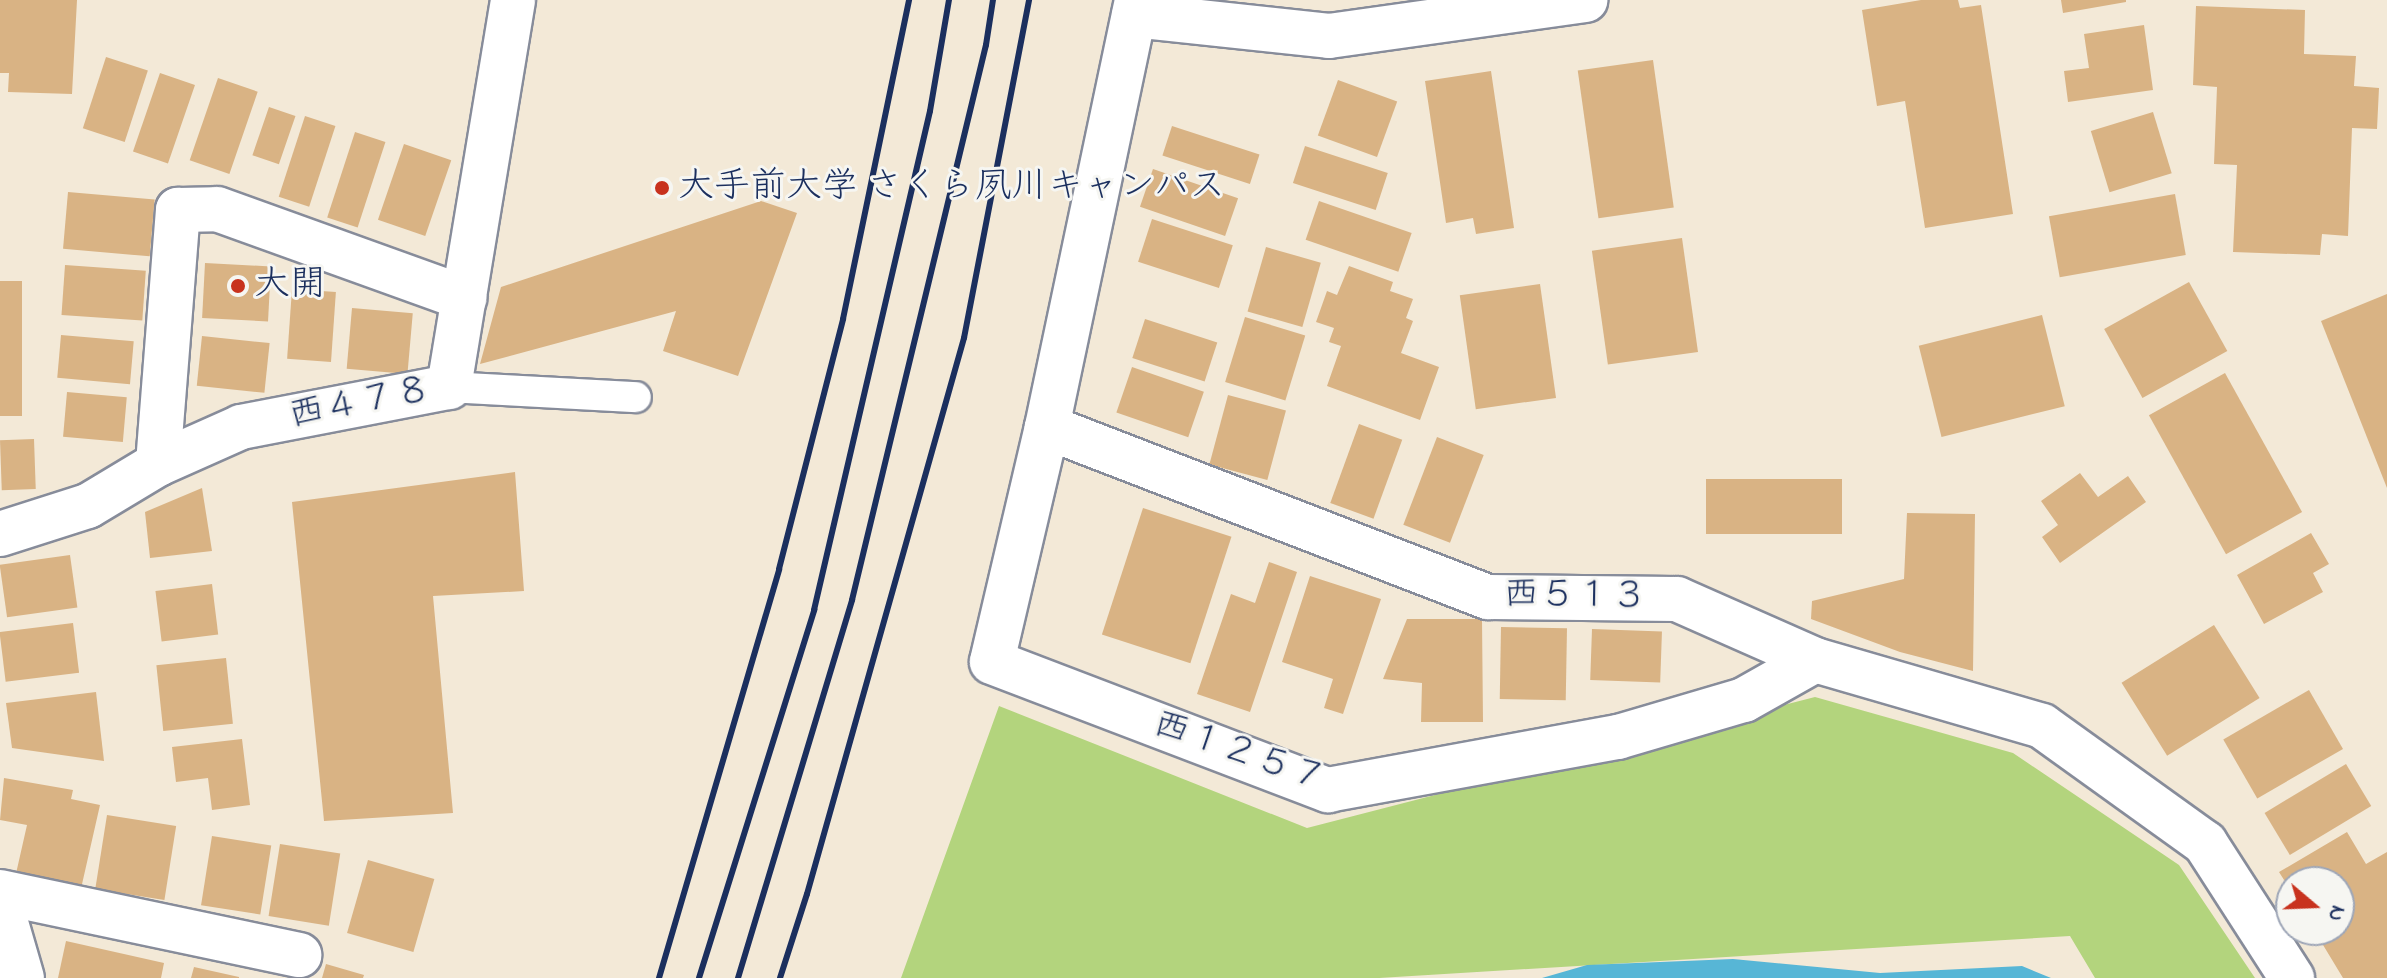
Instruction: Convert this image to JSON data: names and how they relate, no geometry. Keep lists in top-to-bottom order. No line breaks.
{"streets":{"street":["西４７８","西５１３","西１２５７"]},"crossings":[["西５１３","西１２５７"]],"places":["大手前大学 さくら夙川キャンパス","大開"],"north":"right"}
